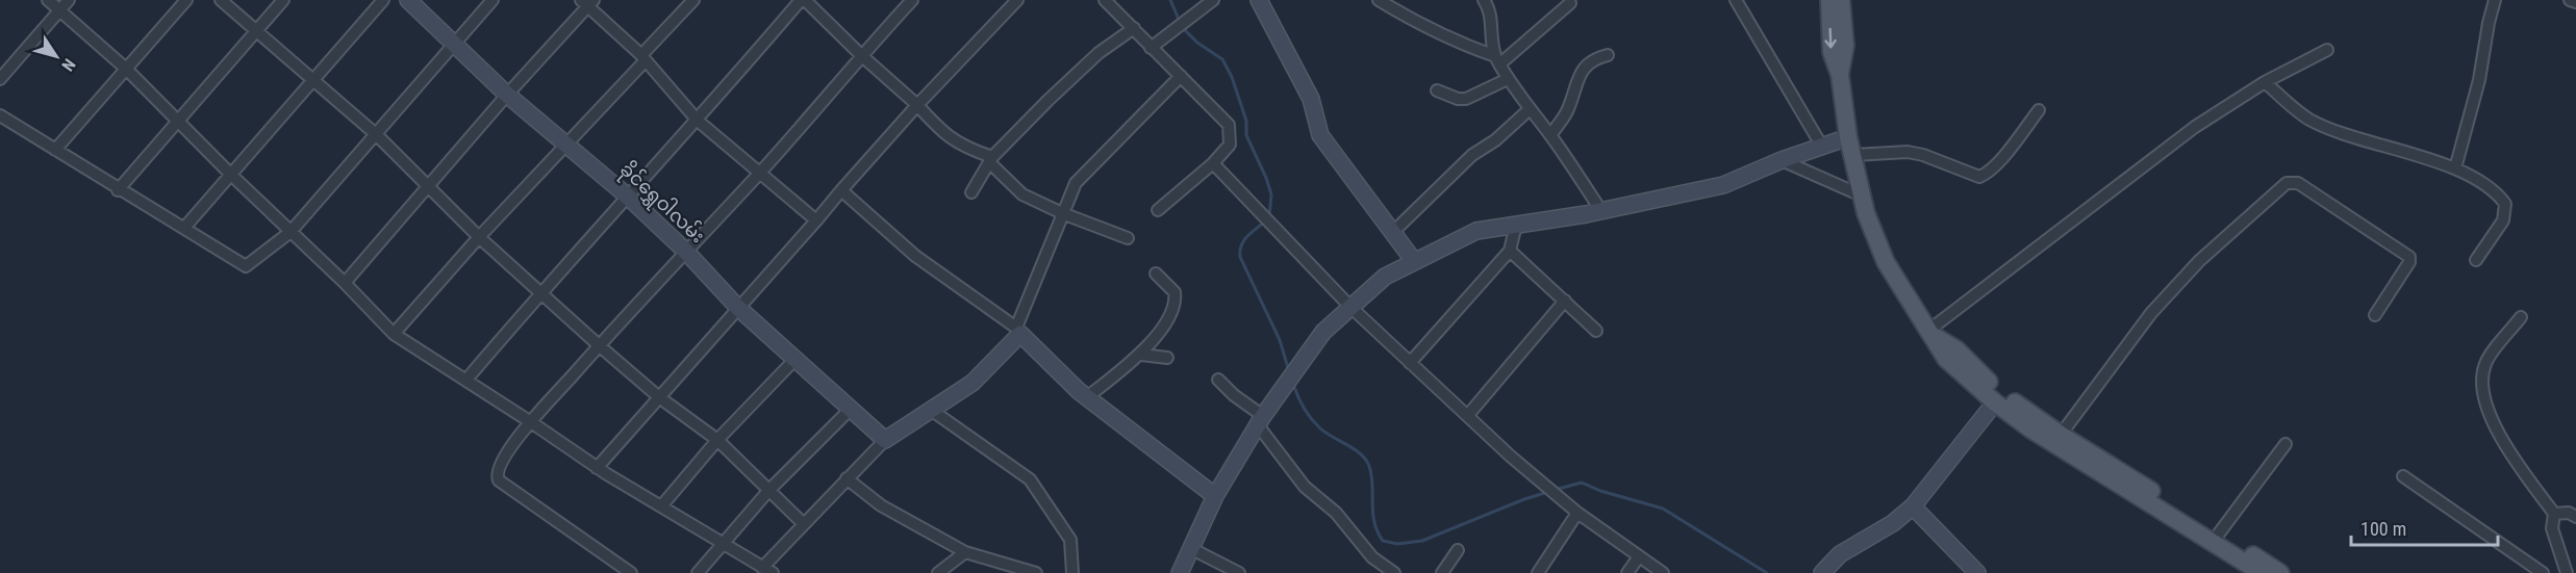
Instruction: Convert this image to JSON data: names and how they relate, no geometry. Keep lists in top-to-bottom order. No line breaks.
{"streets":{"street":["ခိုင်ရွှေဝါလမ်း"]},"scale_bar":"100 m","north":"bottom right"}
